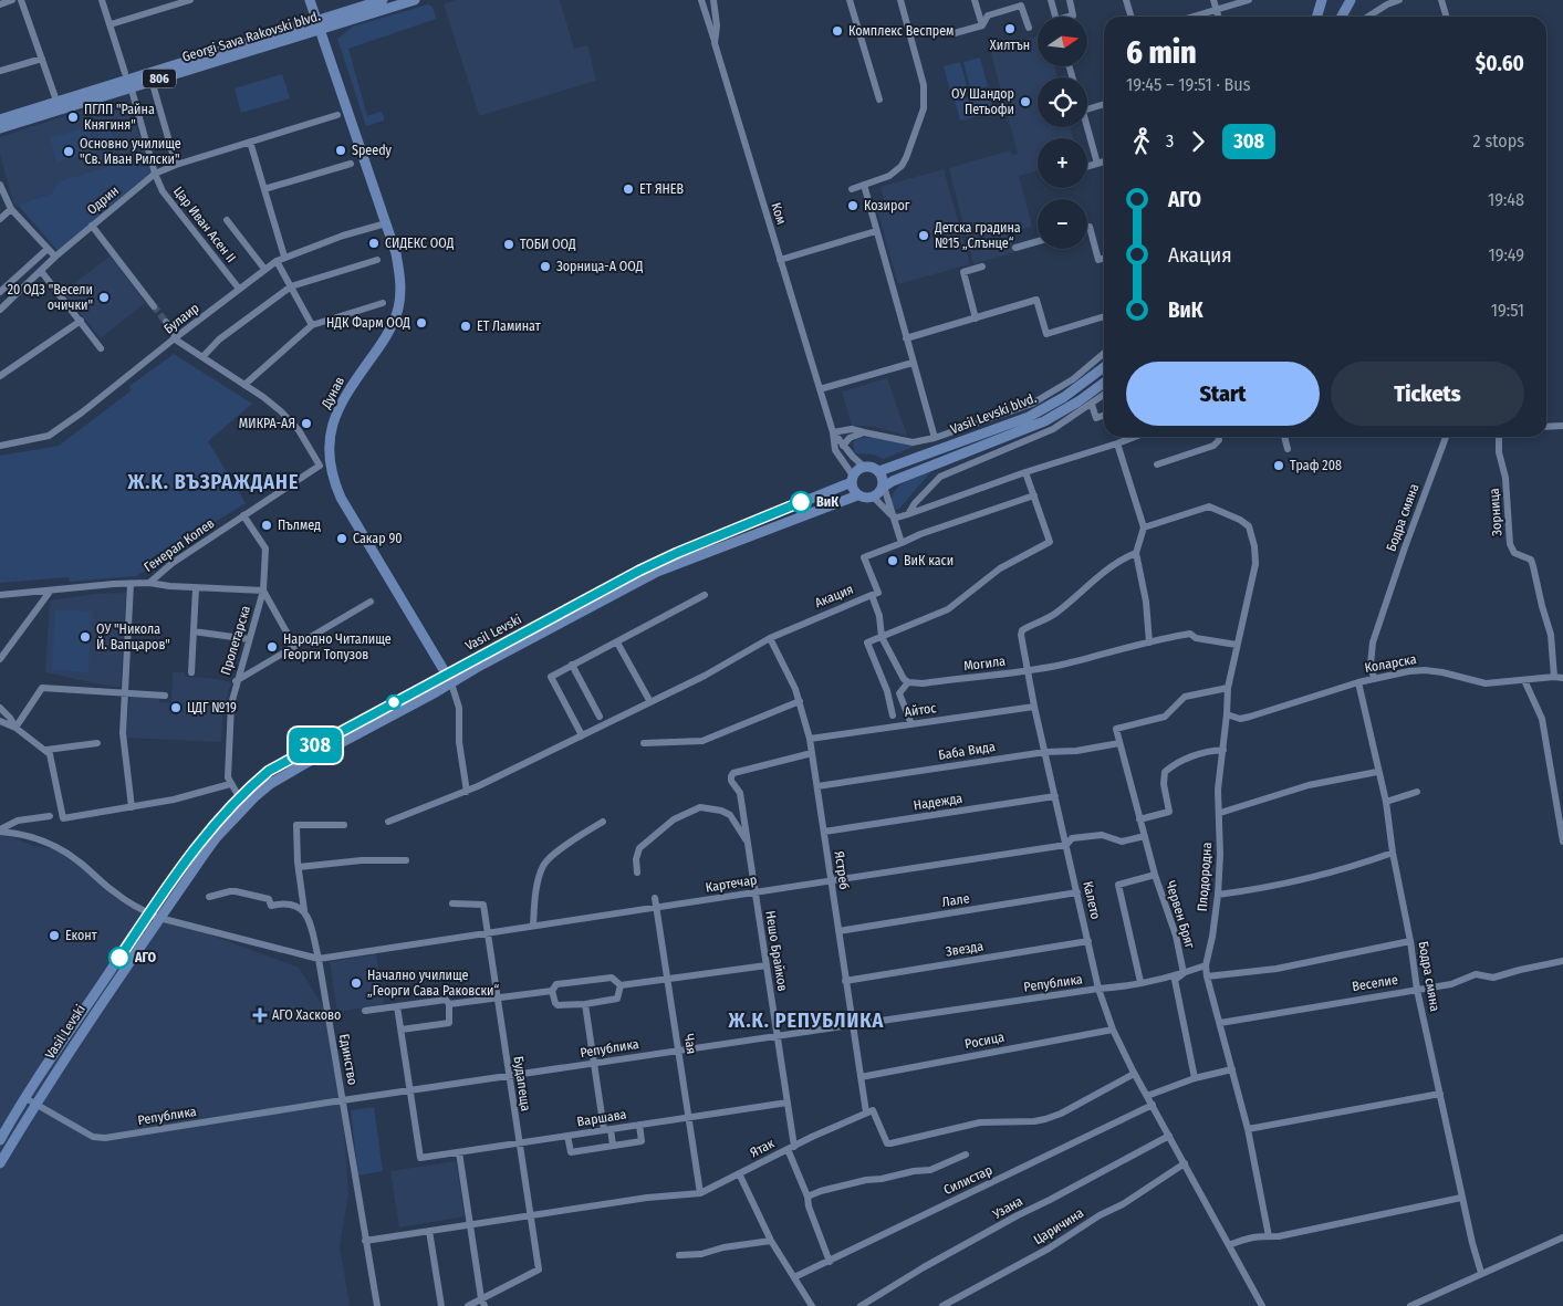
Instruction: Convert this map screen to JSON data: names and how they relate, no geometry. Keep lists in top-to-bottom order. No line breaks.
{"streets":{"main road":["Georgi Sava Rakovski blvd.","806","Дунав","Vasil Levski blvd.","Vasil Levski"],"street":["Одрин","Ком","Цар Иван Асен II","Булаир","Зорница","Бодра смяна","Генерал Колев","Акация","Пролетарска","Могила","Коларска","Айтос","Баба Вида","Надежда","Ястреб","Плодородна","Картечар","Лале","Калето","Червен Бряг","Звезда","Нешо Брайков","Република","Веселие","Росица","Чая","Единство","Будапеща","Варшава","Ятак","Силистар","Узана","Царичина"]},"crossings":[["Georgi Sava Rakovski blvd.","Дунав"],["Одрин","Цар Иван Асен II"],["Ком","Vasil Levski blvd."],["Ком","Vasil Levski"],["Цар Иван Асен II","Булаир"],["Булаир","Дунав"],["Дунав","Акация"],["Дунав","Vasil Levski"],["Vasil Levski blvd.","Vasil Levski"],["Зорница","Коларска"],["Бодра смяна","Коларска"],["Бодра смяна","Веселие"],["Генерал Колев","Пролетарска"],["Акация","Ястреб"],["Vasil Levski","Пролетарска"],["Vasil Levski","Република"],["Могила","Плодородна"],["Могила","Калето"],["Коларска","Плодородна"],["Айтос","Ястреб"],["Айтос","Калето"],["Баба Вида","Ястреб"],["Баба Вида","Калето"],["Баба Вида","Червен Бряг"],["Надежда","Ястреб"],["Надежда","Калето"],["Ястреб","Картечар"],["Ястреб","Лале"],["Ястреб","Звезда"],["Ястреб","Нешо Брайков"],["Ястреб","Република"],["Ястреб","Росица"],["Ястреб","Ятак"],["Плодородна","Република"],["Плодородна","Веселие"],["Картечар","Калето"],["Картечар","Червен Бряг"],["Картечар","Нешо Брайков"],["Картечар","Чая"],["Картечар","Единство"],["Картечар","Будапеща"],["Лале","Калето"],["Калето","Звезда"],["Калето","Република"],["Калето","Росица"],["Калето","Силистар"],["Калето","Узана"],["Калето","Царичина"],["Червен Бряг","Република"],["Нешо Брайков","Република"],["Нешо Брайков","Варшава"],["Нешо Брайков","Ятак"],["Нешо Брайков","Силистар"],["Република","Чая"],["Република","Единство"],["Република","Будапеща"],["Република","Варшава"],["Чая","Варшава"],["Чая","Ятак"],["Единство","Ятак"],["Будапеща","Варшава"],["Будапеща","Ятак"]],"districts":["Ж.К. ВЪЗРАЖДАНЕ","Ж.К. РЕПУБЛИКА"],"places":{"other":["Хилтън","Комплекс Веспрем","ОУ Шандор Петьофи","ПГЛП \"Райна Княгиня\"","Speedy","Основно училище \"Св. Иван Рилски\"","ЕТ ЯНЕВ","Козирог","Детска градина №15 „Слънце“","СИДЕКС ООД","ТОБИ ООД","Зорница-А ООД","20 ОДЗ \"Весели очички\"","НДК Фарм ООД","ЕТ Ламинат","МИКРА-АЯ","Траф 208","ВиК","Пълмед","Сакар 90","ВиК каси","ОУ \"Никола Й. Вапцаров\"","Народно Читалище Георги Топузов","ЦДГ №19","Еконт","АГО","Начално училище „Георги Сава Раковски“"],"health":["АГО Хасково"]},"lines":["bus line 308"],"north":"right","page":{"on_map":"308","map_buttons":["+","−"],"heading":["6 min","19:45 – 19:51 · Bus","$0.60"],"legs":["3","308","2 stops"],"list":[{"name":"АГО","value":"19:48"},{"name":"Акация","value":"19:49"},{"name":"ВиК","value":"19:51"}],"buttons":["Start","Tickets"]}}
